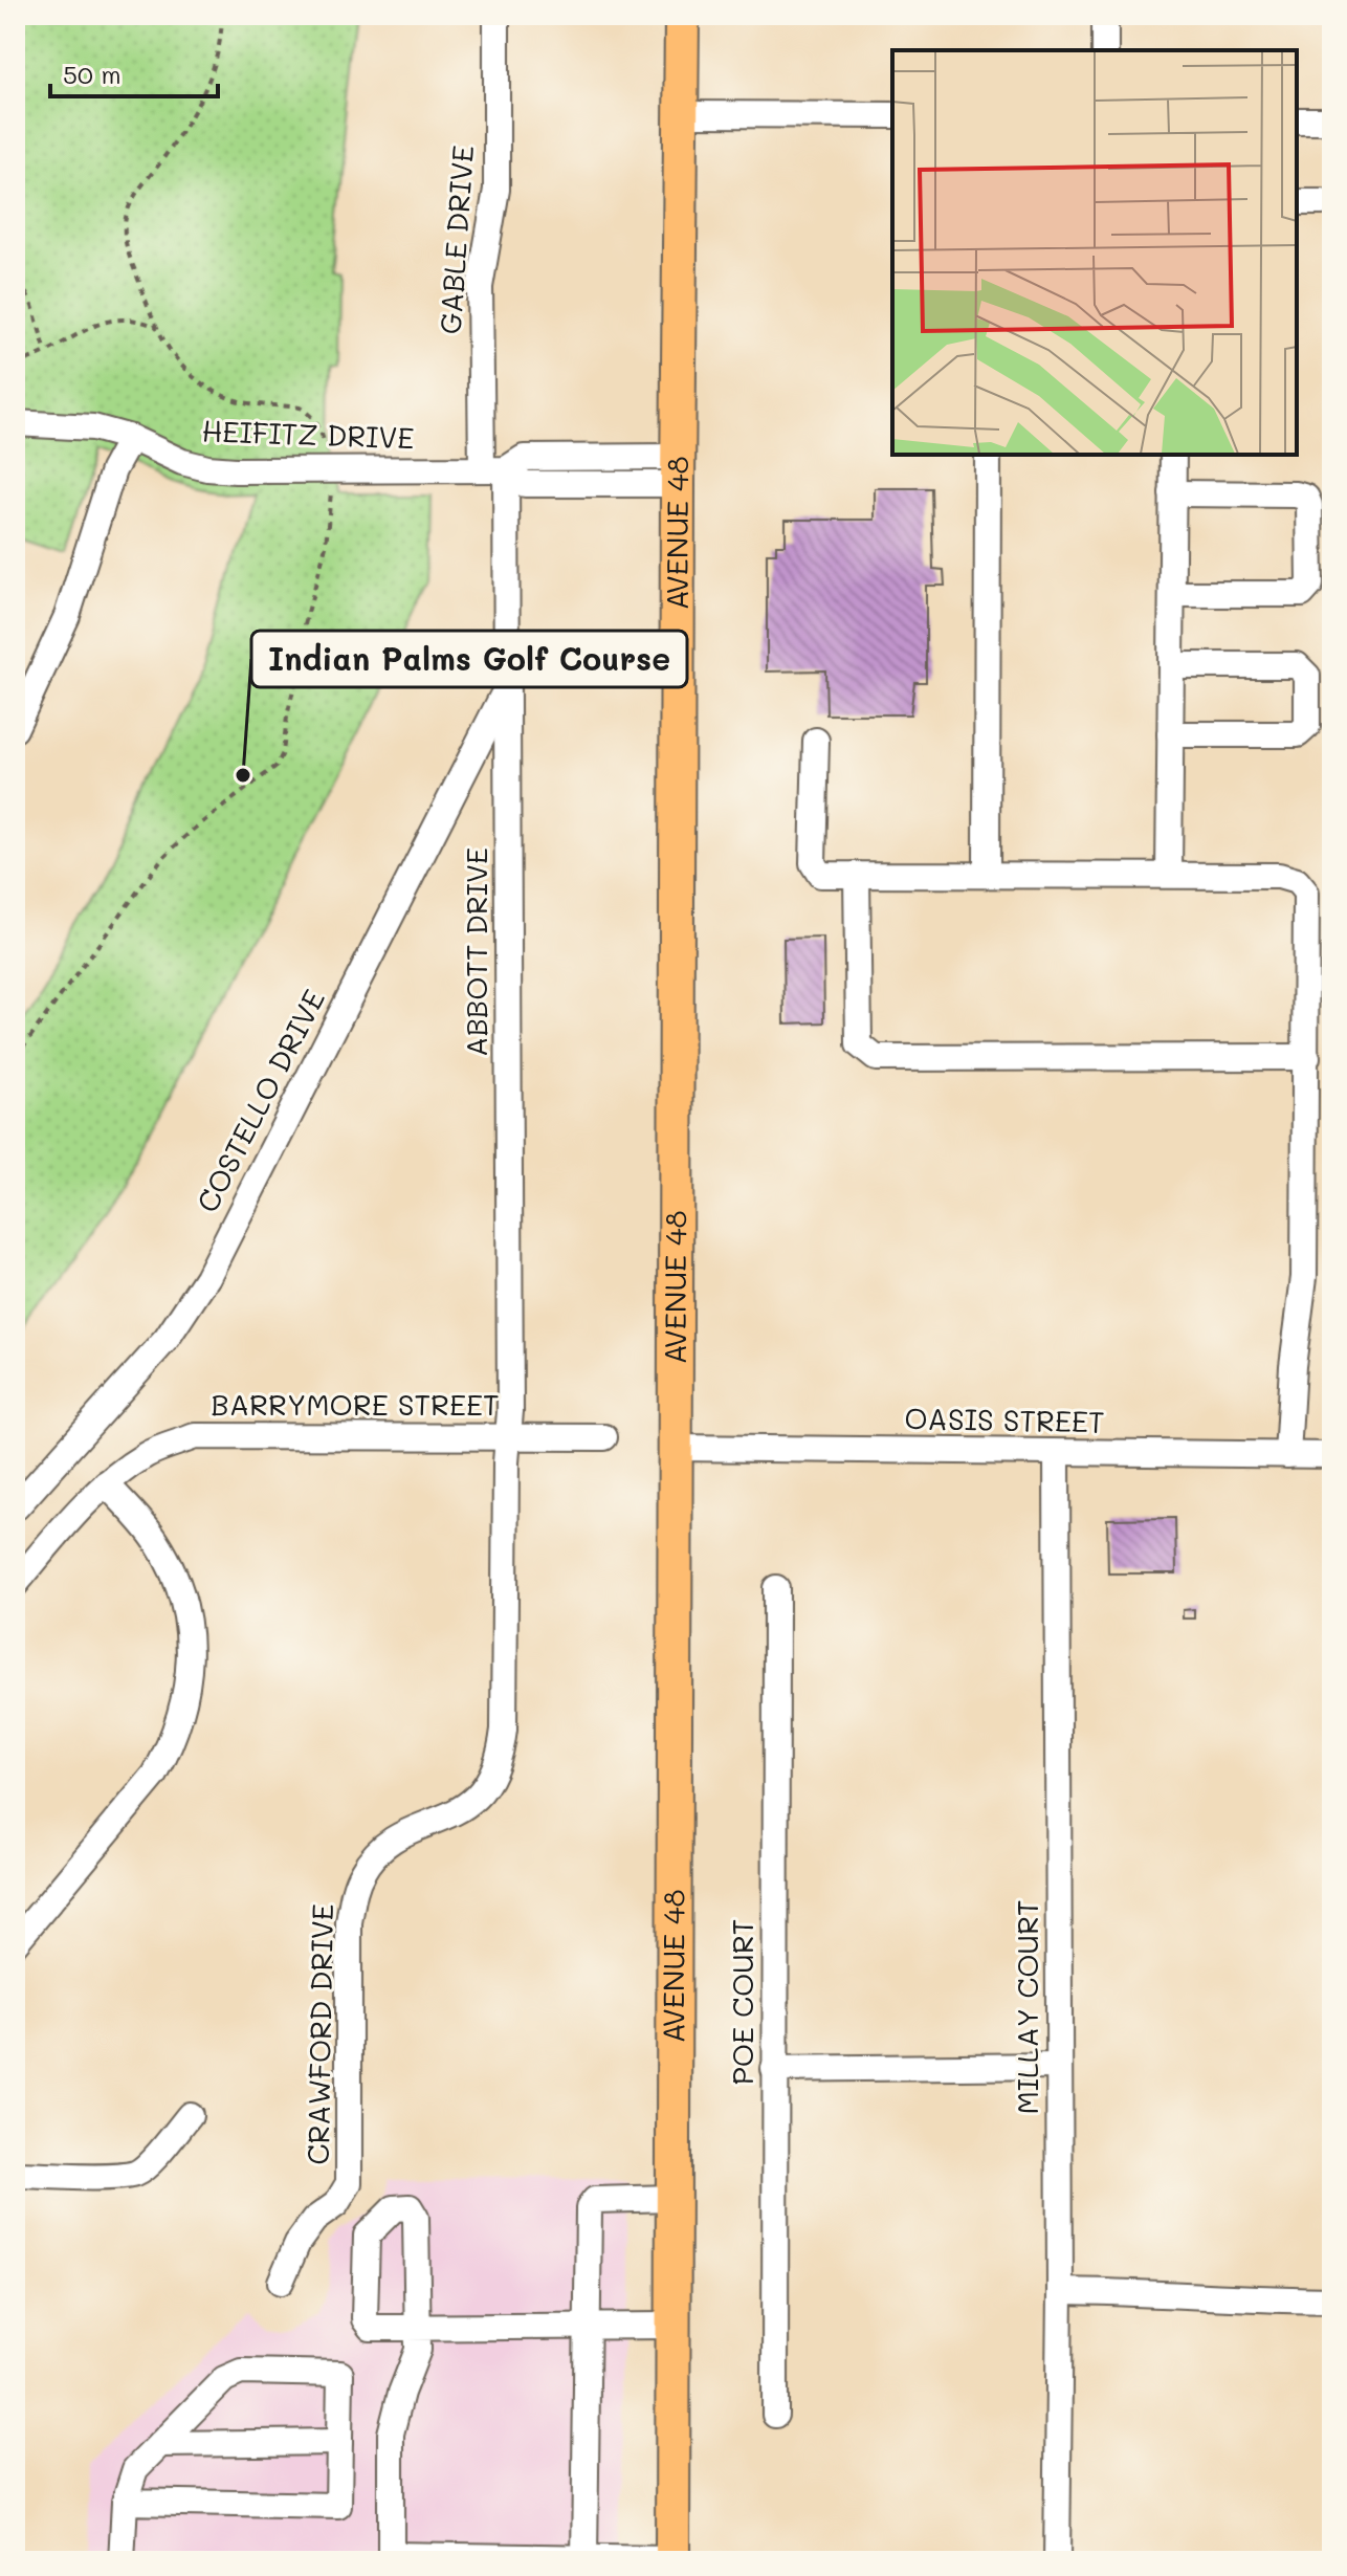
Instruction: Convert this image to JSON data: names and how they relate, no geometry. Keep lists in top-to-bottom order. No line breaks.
{"streets":{"main road":["AVENUE 48"],"street":["GABLE DRIVE","HEIFITZ DRIVE","ABBOTT DRIVE","COSTELLO DRIVE","BARRYMORE STREET","OASIS STREET","POE COURT","MILLAY COURT","CRAWFORD DRIVE"]},"crossings":[["GABLE DRIVE","HEIFITZ DRIVE"],["GABLE DRIVE","ABBOTT DRIVE"],["HEIFITZ DRIVE","AVENUE 48"],["HEIFITZ DRIVE","ABBOTT DRIVE"],["AVENUE 48","OASIS STREET"],["ABBOTT DRIVE","COSTELLO DRIVE"],["ABBOTT DRIVE","BARRYMORE STREET"],["ABBOTT DRIVE","CRAWFORD DRIVE"],["BARRYMORE STREET","CRAWFORD DRIVE"],["OASIS STREET","MILLAY COURT"]],"places":["Indian Palms Golf Course"],"scale_bar":"50 m"}
